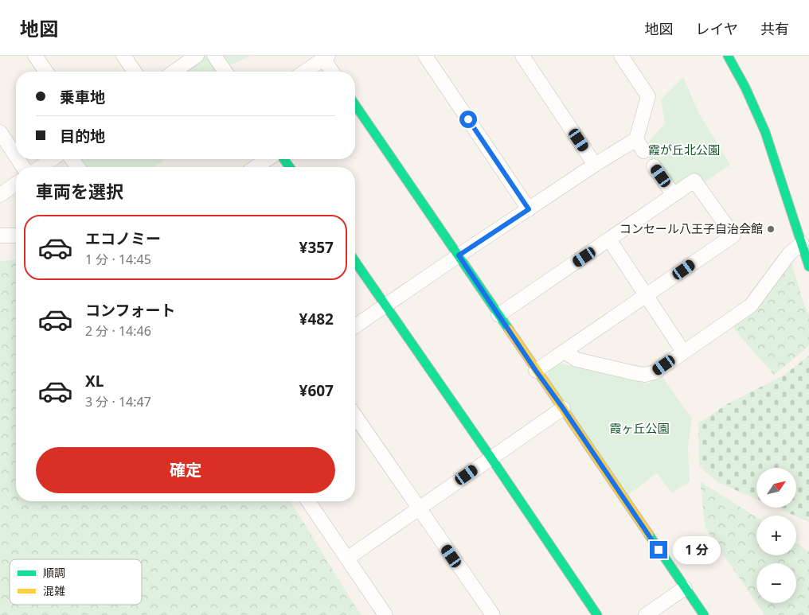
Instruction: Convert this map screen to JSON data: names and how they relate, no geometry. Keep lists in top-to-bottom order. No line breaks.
{"parks":["霞が丘北公園","霞ヶ丘公園"],"places":["コンセール八王子自治会館"],"legend":["順調","混雑"],"north":"top right","page":{"header":"地図","nav":["地図","レイヤ","共有"],"banner":["乗車地","目的地"],"heading":"車両を選択","list":[{"name":"エコノミー","note":"1 分 · 14:45","value":"¥357"},{"name":"コンフォート","note":"2 分 · 14:46","value":"¥482"},{"name":"XL","note":"3 分 · 14:47","value":"¥607"}],"buttons":"確定","map_buttons":["+","−"],"bubble":"1 分"}}
